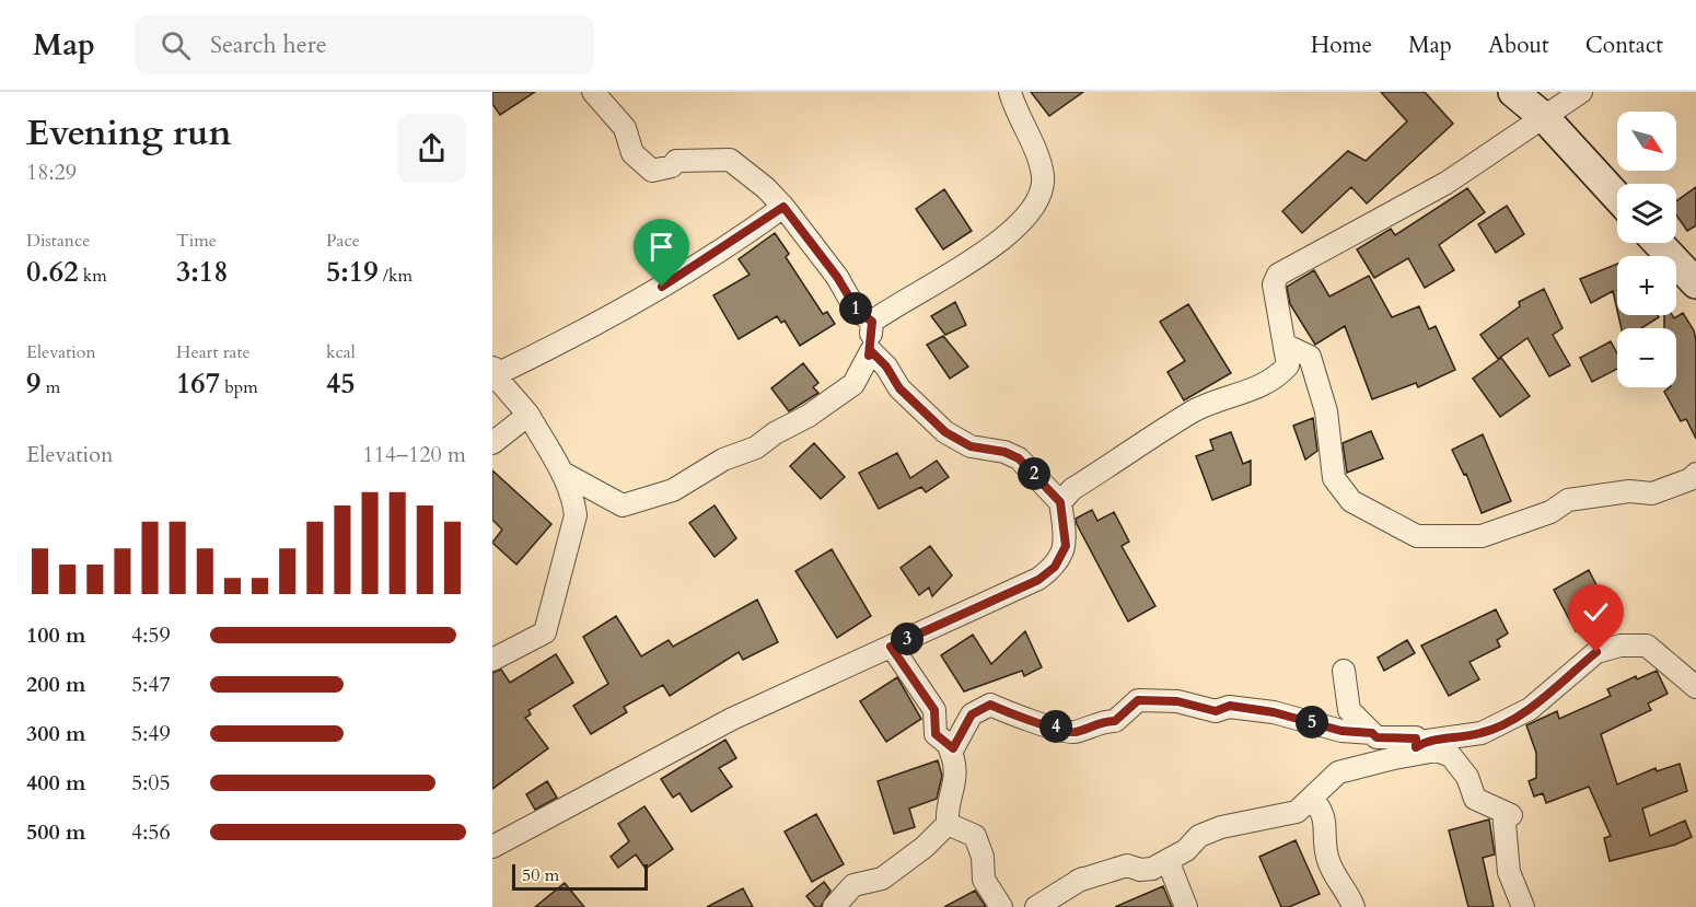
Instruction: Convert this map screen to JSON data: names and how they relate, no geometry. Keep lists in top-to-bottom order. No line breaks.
{"scale_bar":"50 m","north":"bottom right","page":{"header":"Map","search":"Search here","nav":["Home","Map","About","Contact"],"heading":["Evening run","18:29"],"map_buttons":["+","−"],"stats":[["Distance","0.62 km"],["Time","3:18"],["Pace","5:19 /km"],["Elevation","9 m"],["Heart rate","167 bpm"],["kcal","45"]],"pins":["1","2","3","5","4"],"chart":["Elevation","114–120 m"],"list":[{"name":"100 m","note":"4:59"},{"name":"200 m","note":"5:47"},{"name":"300 m","note":"5:49"},{"name":"400 m","note":"5:05"},{"name":"500 m","note":"4:56"}],"scale":"50 m"}}
